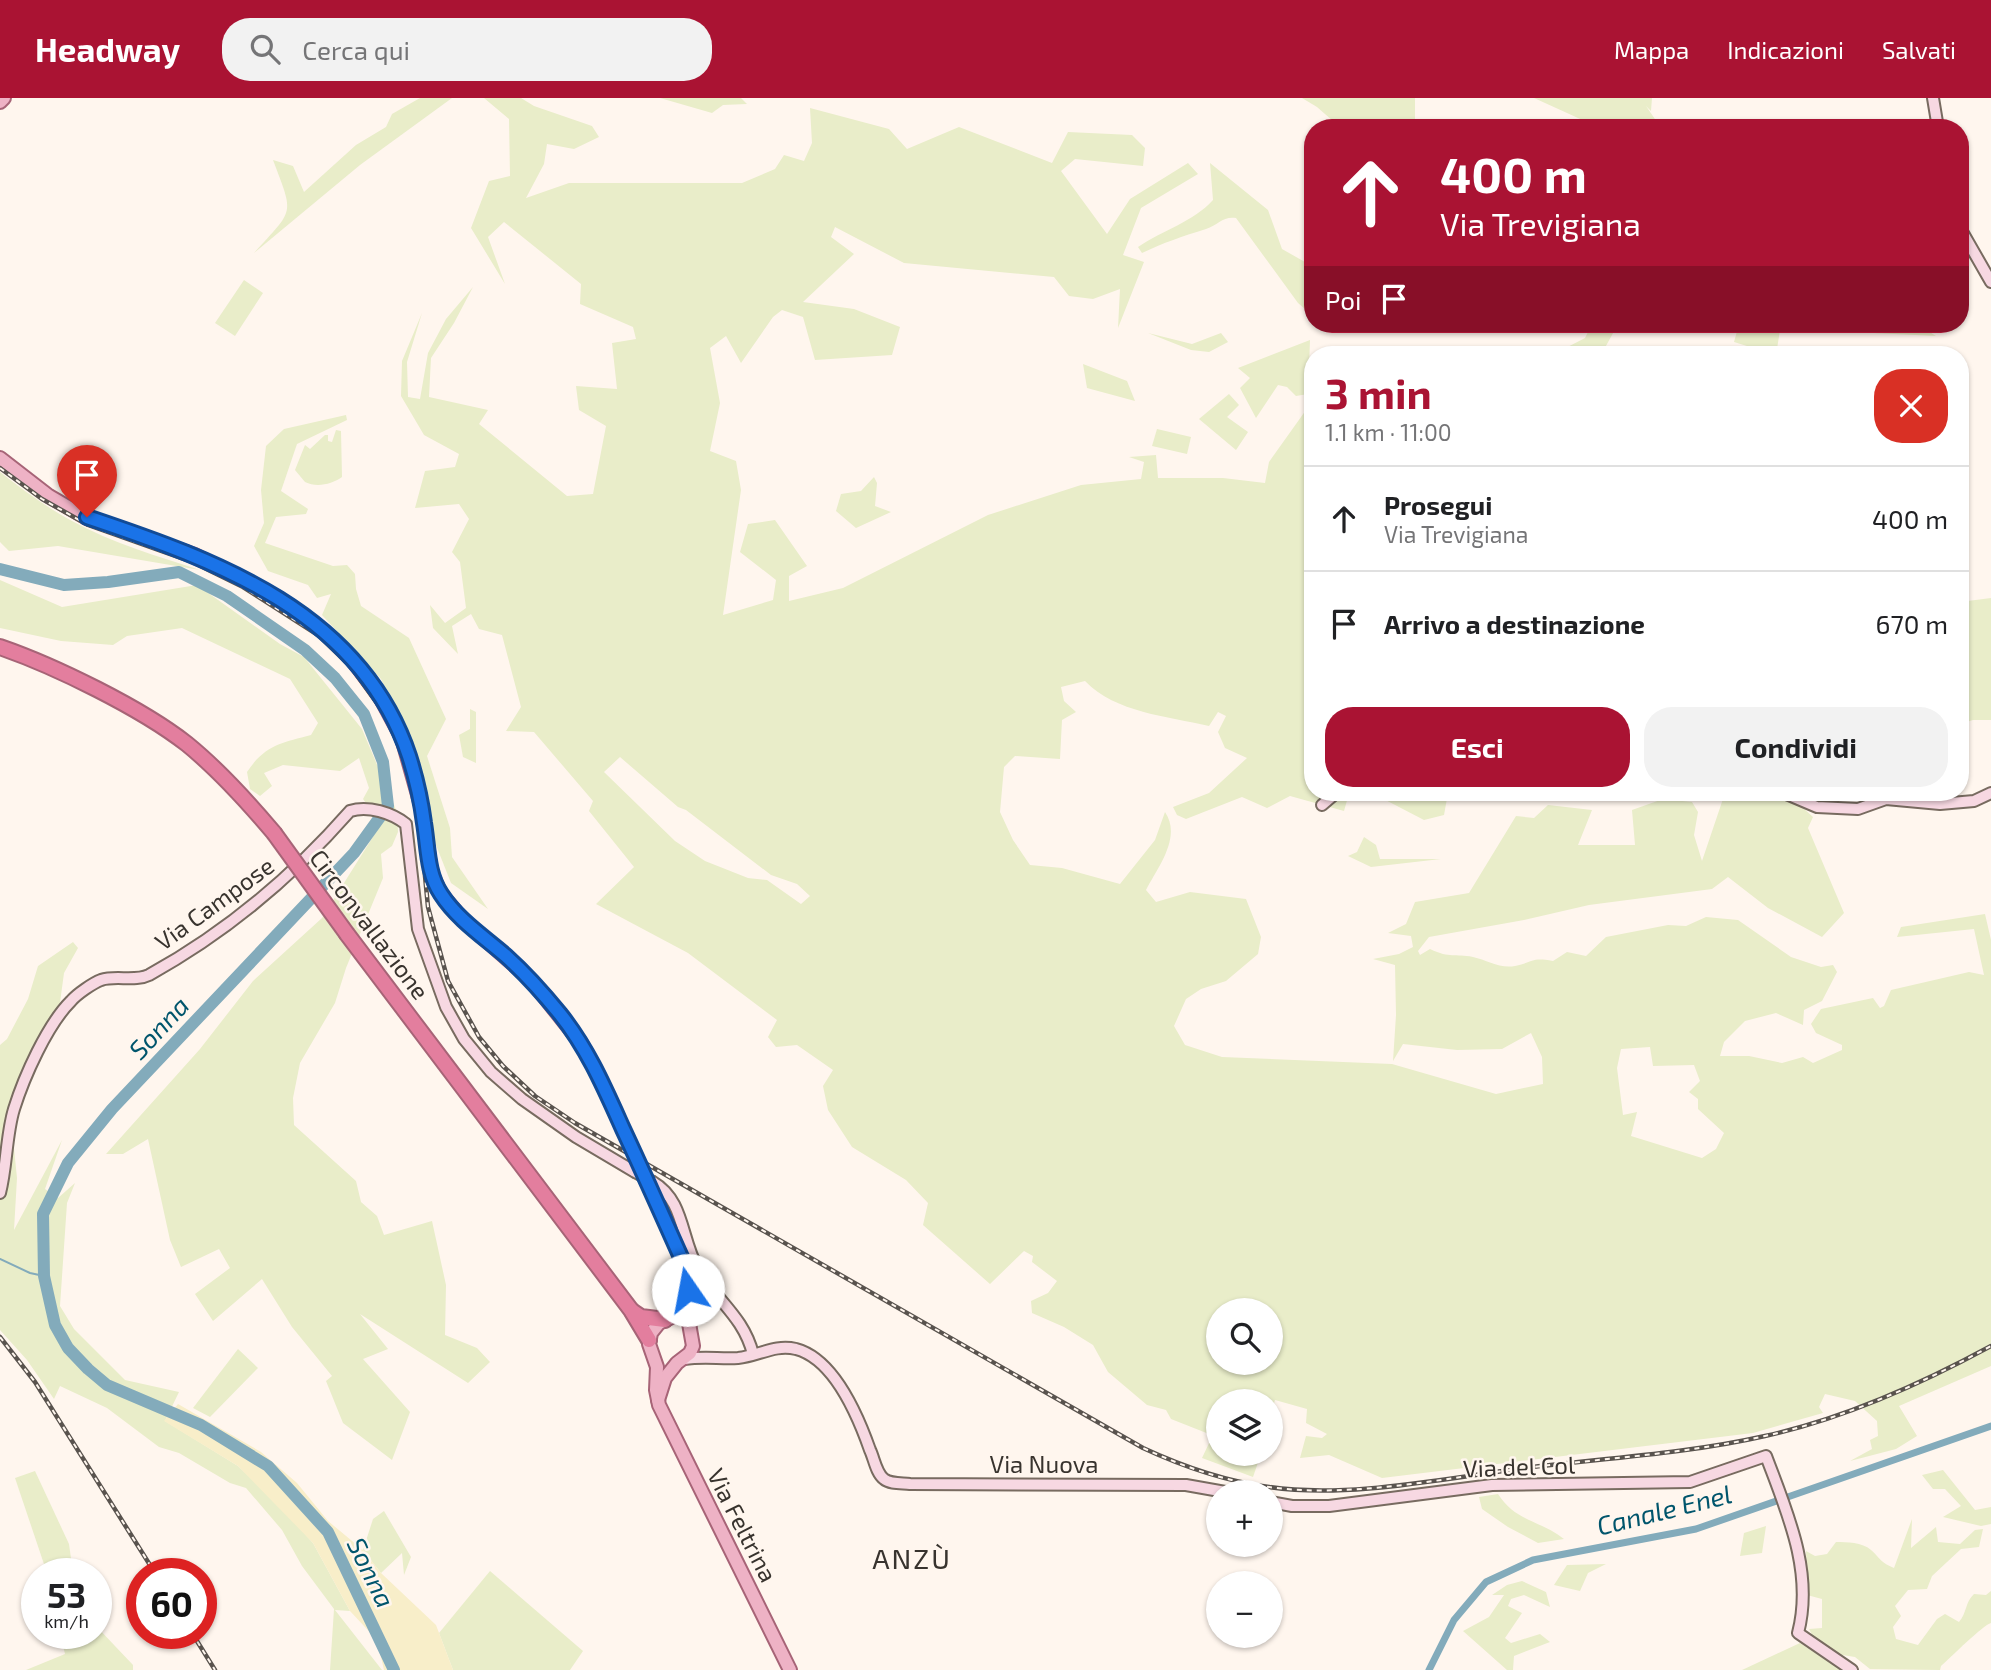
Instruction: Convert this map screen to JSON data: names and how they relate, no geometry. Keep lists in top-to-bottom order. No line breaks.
{"streets":{"highway":["Circonvallazione"],"main road":["Via Feltrina"],"street":["Via Campose","Via Nuova","Via del Col"]},"crossings":[["Via Campose","Via Nuova"],["Circonvallazione","Via Feltrina"]],"districts":["ANZÙ"],"water":["Sonna","Canale Enel"],"page":{"header":"Headway","search":"Cerca qui","nav":["Mappa","Indicazioni","Salvati"],"turn":["400 m","Via Trevigiana"],"then":"Poi","heading":["3 min","1.1 km · 11:00"],"list":[{"name":"Prosegui","note":"Via Trevigiana","value":"400 m"},{"name":"Arrivo a destinazione","value":"670 m"}],"buttons":["Esci","Condividi"],"map_buttons":["+","−"],"speed":"53 km/h","limit":"60"}}
